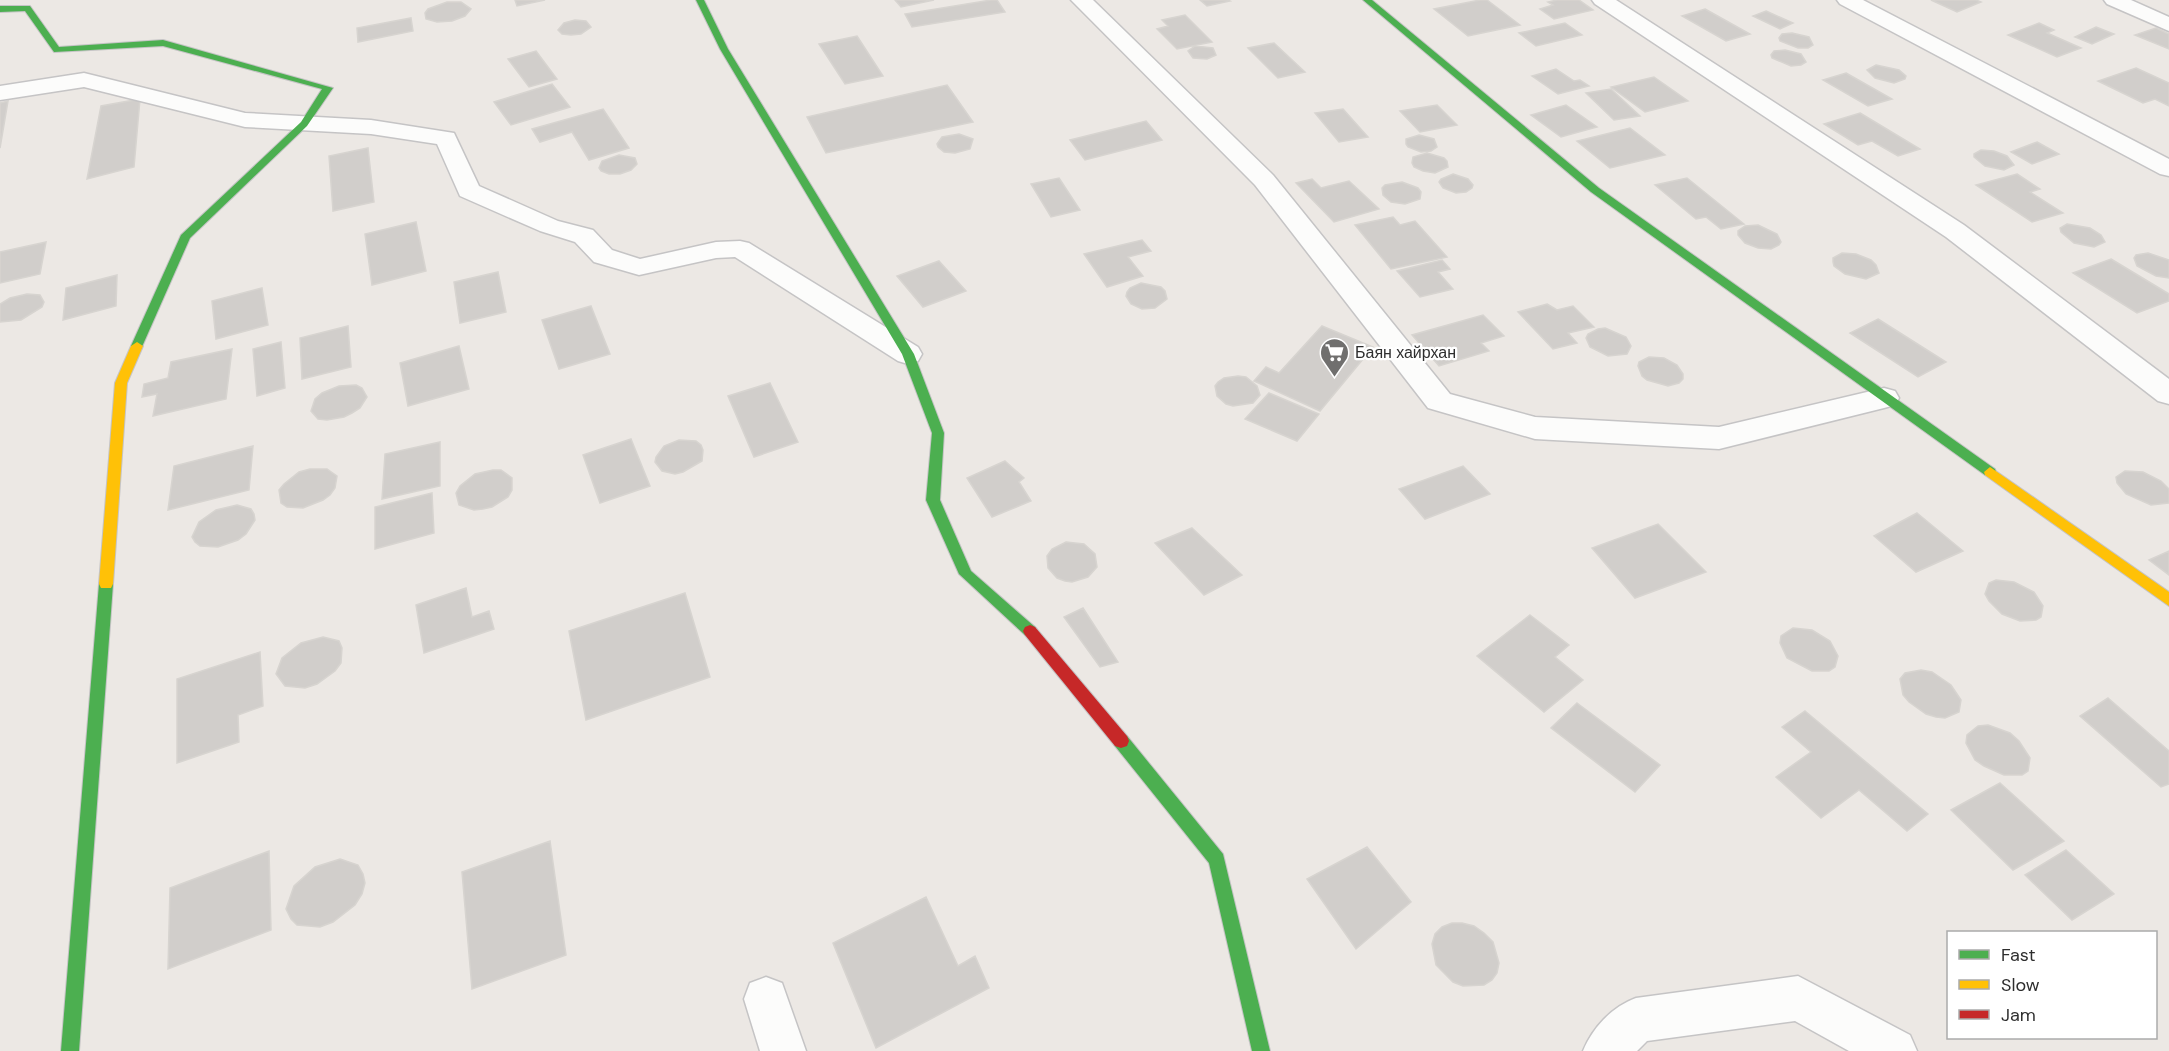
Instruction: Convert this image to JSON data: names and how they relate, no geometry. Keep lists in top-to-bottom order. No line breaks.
{"places":{"supermarket":["Баян хайрхан"]},"legend":["Fast","Slow","Jam"]}
